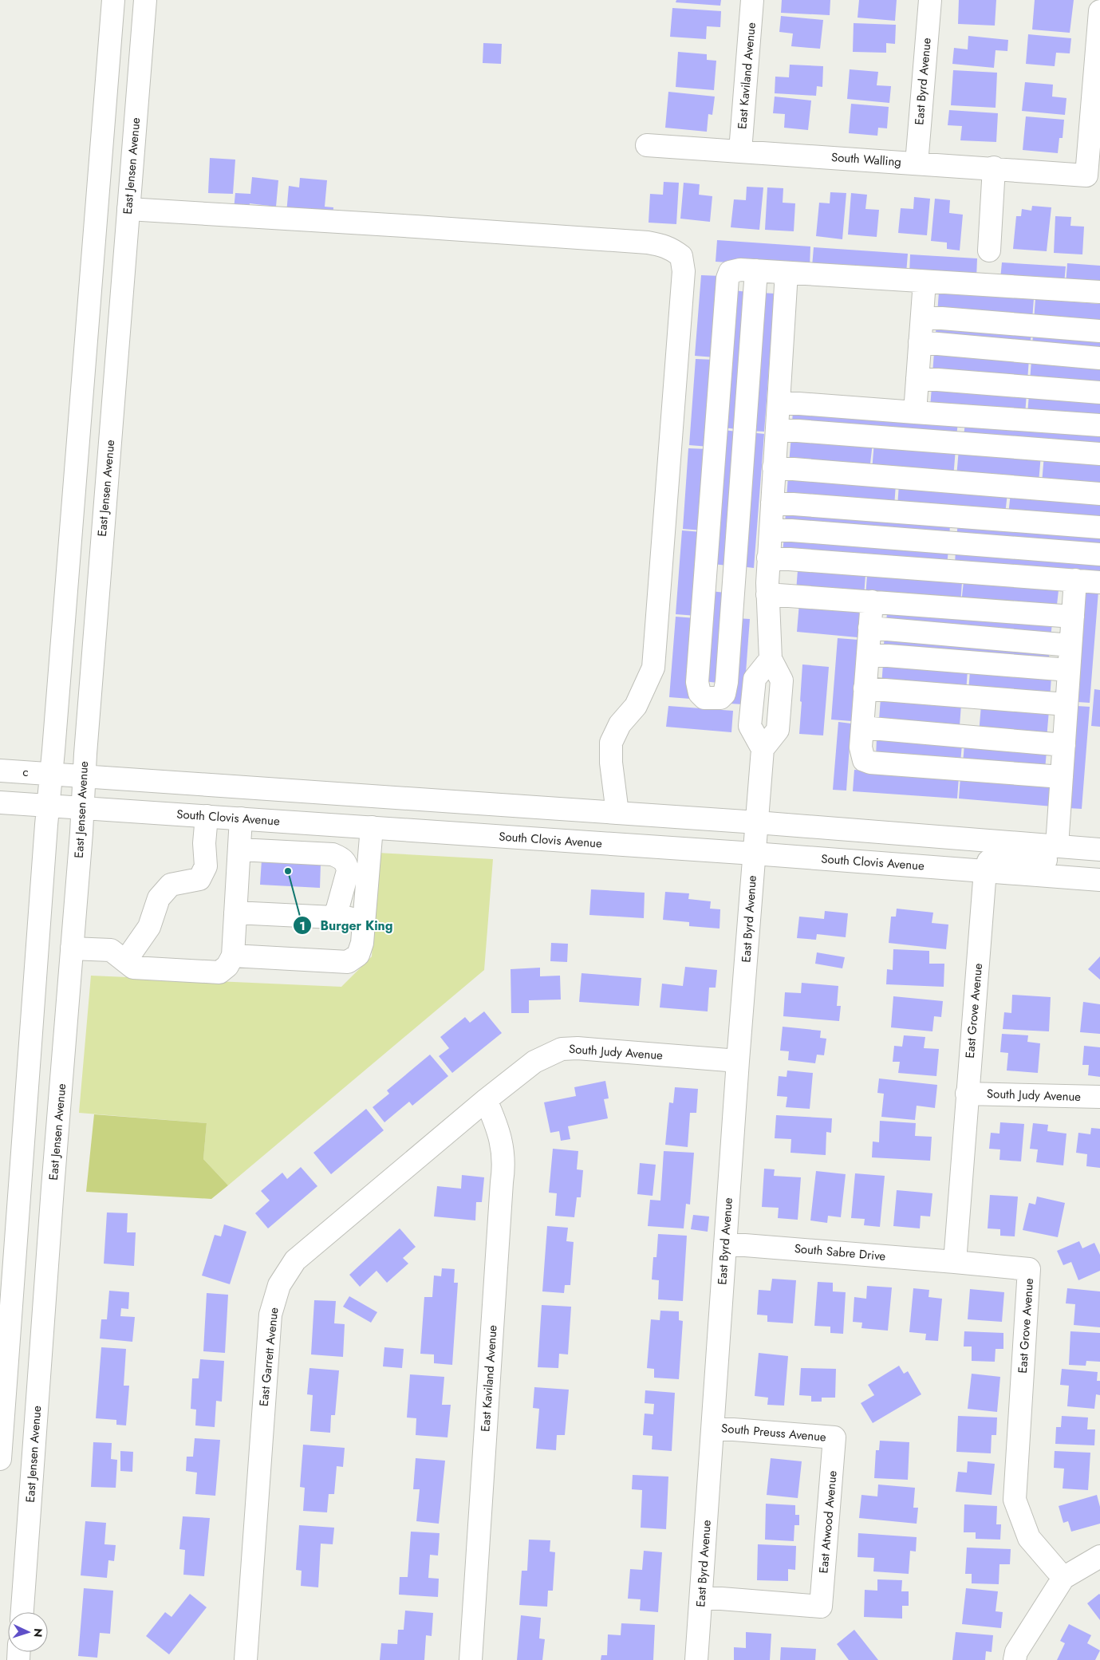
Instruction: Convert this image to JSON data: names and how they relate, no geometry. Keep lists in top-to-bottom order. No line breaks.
{"streets":{"main road":["East Kaviland Avenue","East Byrd Avenue","South Walling","East Jensen Avenue","c","South Clovis Avenue","East Grove Avenue","South Judy Avenue","South Sabre Drive","East Garrett Avenue","South Preuss Avenue","East Atwood Avenue"]},"crossings":[["East Kaviland Avenue","South Walling"],["East Kaviland Avenue","South Judy Avenue"],["East Kaviland Avenue","East Garrett Avenue"],["East Byrd Avenue","South Walling"],["East Byrd Avenue","South Clovis Avenue"],["East Byrd Avenue","South Judy Avenue"],["East Byrd Avenue","South Sabre Drive"],["East Byrd Avenue","South Preuss Avenue"],["East Byrd Avenue","East Atwood Avenue"],["East Jensen Avenue","South Clovis Avenue"],["South Clovis Avenue","East Grove Avenue"],["East Grove Avenue","South Judy Avenue"],["East Grove Avenue","South Sabre Drive"],["South Judy Avenue","East Garrett Avenue"],["South Preuss Avenue","East Atwood Avenue"]],"places":["Burger King"],"north":"right"}
